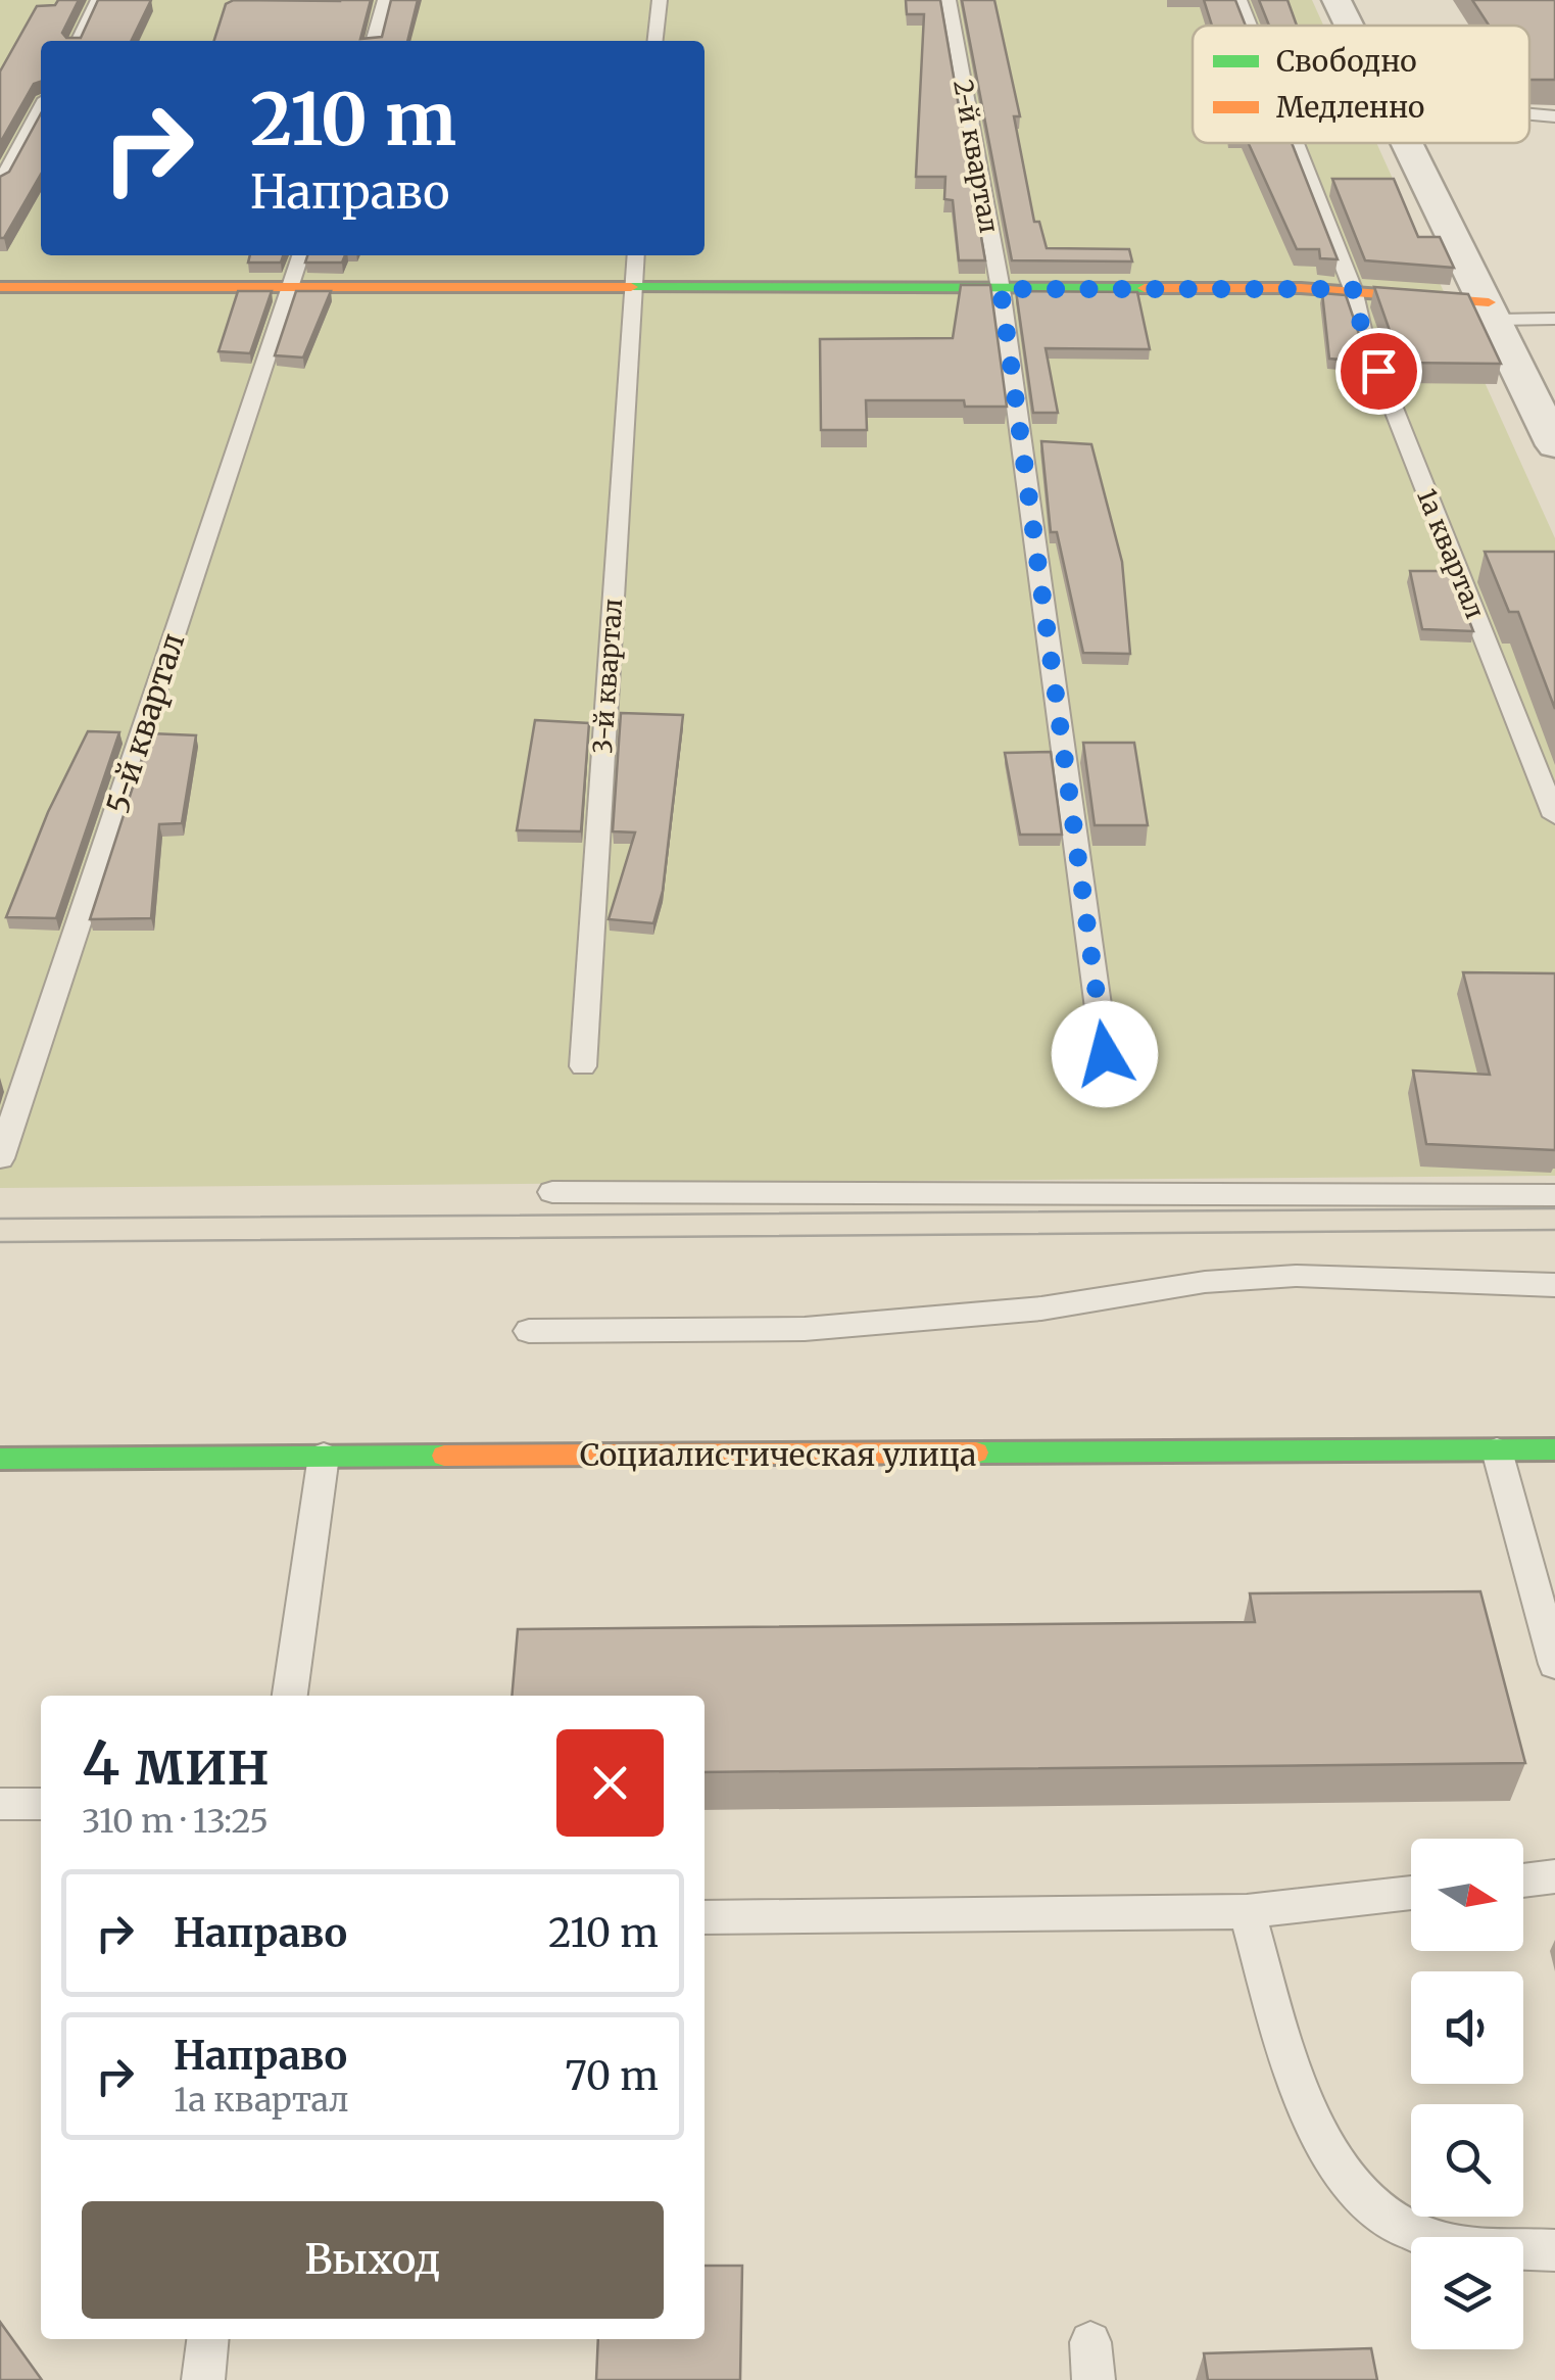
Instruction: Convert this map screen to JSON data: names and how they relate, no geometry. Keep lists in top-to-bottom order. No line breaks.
{"streets":{"street":["Социалистическая улица"],"lane":["2-й квартал","1а квартал","3-й квартал","5-й квартал"]},"legend":["Свободно","Медленно"],"north":"right","page":{"turn":["210 m","Направо"],"heading":["4 мин","310 m · 13:25"],"list":[{"name":"Направо","value":"210 m"},{"name":"Направо","note":"1а квартал","value":"70 m"}],"buttons":"Выход"}}
